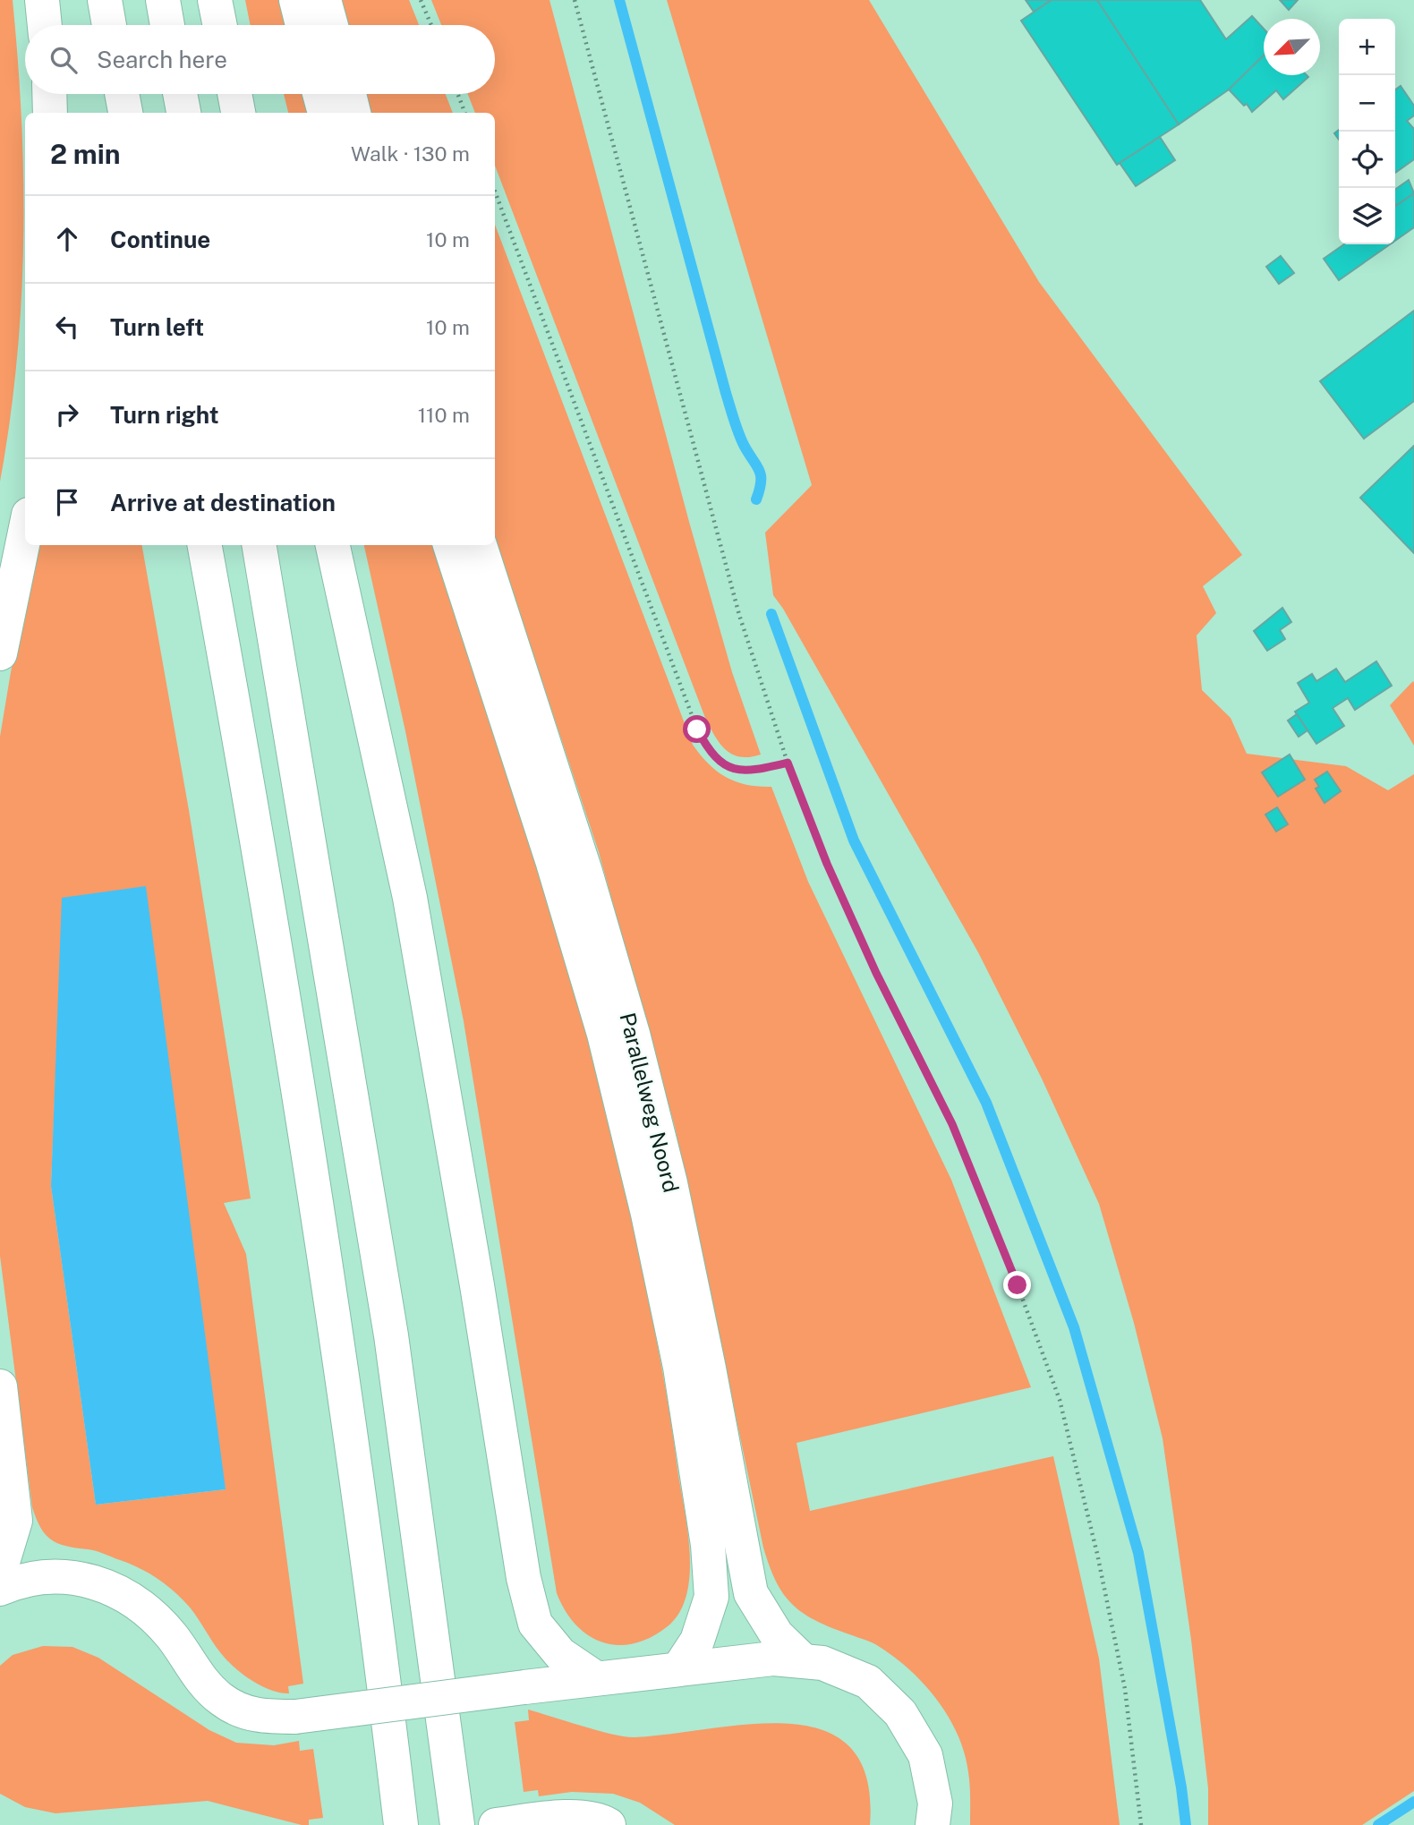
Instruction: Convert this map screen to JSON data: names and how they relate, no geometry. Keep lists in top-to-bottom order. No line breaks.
{"streets":{"highway":["Parallelweg Noord"]},"north":"bottom left","page":{"map_buttons":["+","−"],"search":"Search here","heading":["2 min","Walk · 130 m"],"list":[["Continue","10 m"],["Turn left","10 m"],["Turn right","110 m"],"Arrive at destination"]}}
